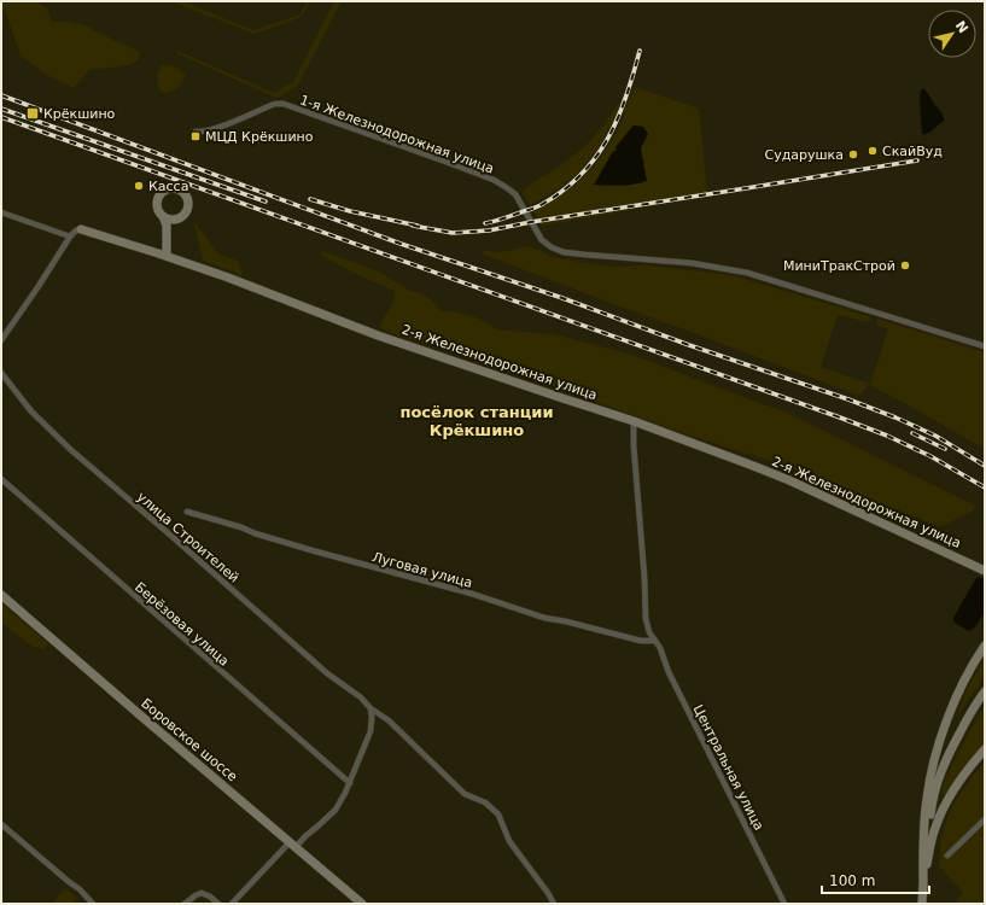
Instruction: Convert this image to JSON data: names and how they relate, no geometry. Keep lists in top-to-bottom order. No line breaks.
{"streets":{"street":["1-я Железнодорожная улица","2-я Железнодорожная улица","улица Строителей","Луговая улица","Берёзовая улица","Боровское шоссе","Центральная улица"]},"crossings":[["2-я Железнодорожная улица","Центральная улица"],["Луговая улица","Центральная улица"]],"districts":["посёлок станции Крёкшино"],"places":{"transit":["Крёкшино","МЦД Крёкшино"],"other":["СкайВуд","Сударушка","Касса","МиниТракСтрой"]},"scale_bar":"100 m","north":"top right"}
